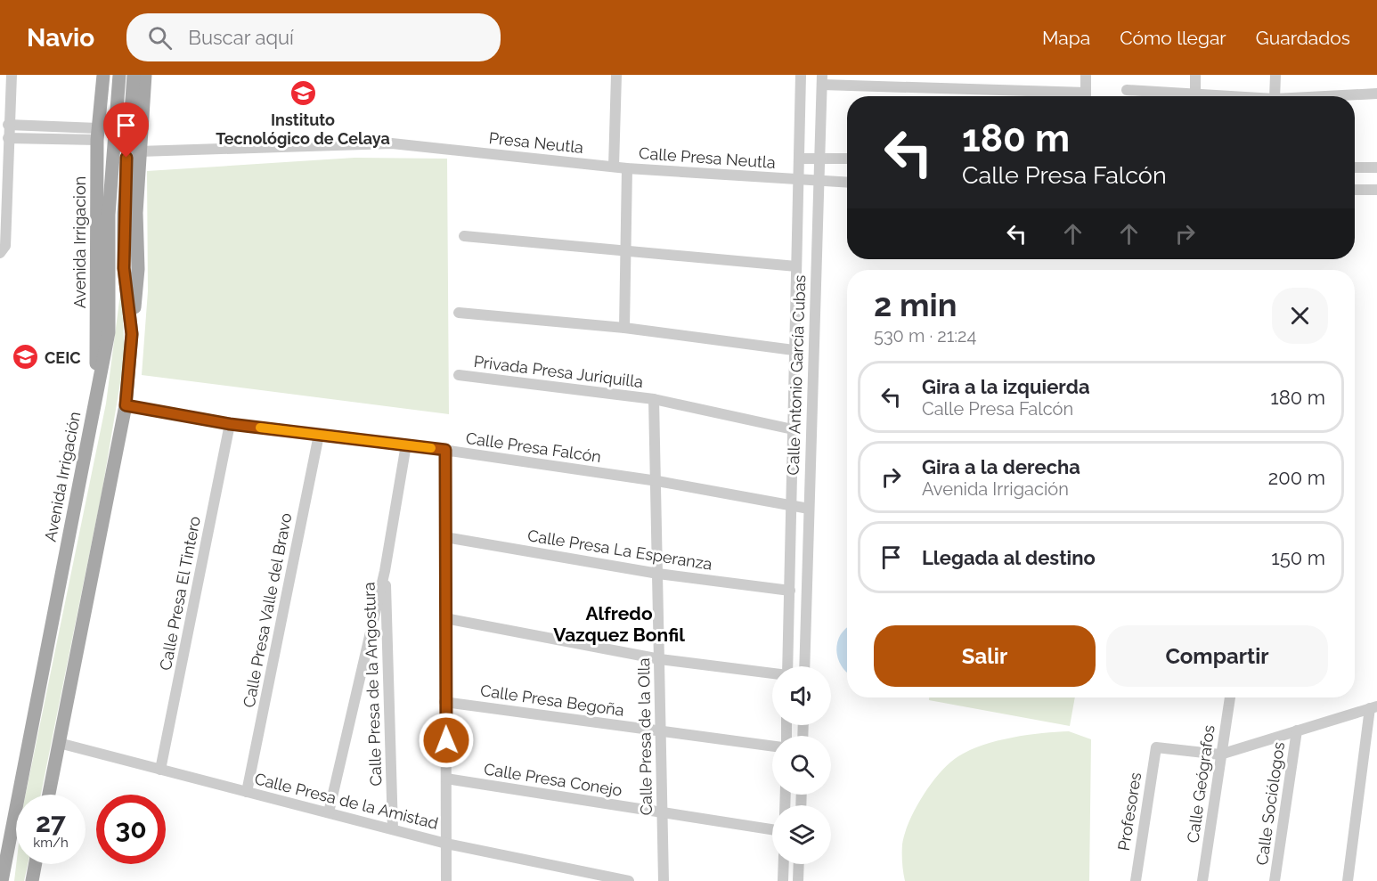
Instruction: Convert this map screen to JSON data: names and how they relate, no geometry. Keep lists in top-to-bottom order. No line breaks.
{"streets":{"main road":["Avenida Irrigacion","Avenida Irrigación"],"street":["Presa Neutla","Calle Presa Neutla","Privada Presa Juriquilla","Calle Antonio García Cubas","Calle Presa Falcón","Calle Presa La Esperanza","Calle Presa El Tintero","Calle Presa Valle del Bravo","Calle Presa de la Angostura","Calle Presa Begoña","Calle Presa de la Olla","Calle Presa Conejo","Calle Geógrafos","Calle Presa de la Amistad","Calle Sociólogos","Profesores"]},"crossings":[["Presa Neutla","Calle Presa Neutla"],["Calle Presa Neutla","Calle Antonio García Cubas"],["Avenida Irrigacion","Avenida Irrigación"],["Privada Presa Juriquilla","Calle Antonio García Cubas"],["Privada Presa Juriquilla","Calle Presa de la Olla"],["Calle Antonio García Cubas","Calle Presa Falcón"],["Calle Antonio García Cubas","Calle Presa La Esperanza"],["Calle Presa Falcón","Calle Presa El Tintero"],["Calle Presa Falcón","Calle Presa Valle del Bravo"],["Calle Presa Falcón","Calle Presa de la Angostura"],["Calle Presa Falcón","Calle Presa de la Olla"],["Calle Presa La Esperanza","Calle Presa de la Olla"],["Calle Presa El Tintero","Calle Presa de la Amistad"],["Calle Presa Valle del Bravo","Calle Presa de la Amistad"],["Calle Presa de la Angostura","Calle Presa de la Amistad"],["Calle Presa Begoña","Calle Presa de la Olla"],["Calle Presa de la Olla","Calle Presa Conejo"],["Calle Geógrafos","Profesores"]],"districts":["Alfredo Vazquez Bonfil"],"places":{"school or university":["Instituto Tecnológico de Celaya","CEIC"]},"page":{"header":"Navio","search":"Buscar aquí","nav":["Mapa","Cómo llegar","Guardados"],"turn":["180 m","Calle Presa Falcón"],"heading":["2 min","530 m · 21:24"],"list":[{"name":"Gira a la izquierda","note":"Calle Presa Falcón","value":"180 m"},{"name":"Gira a la derecha","note":"Avenida Irrigación","value":"200 m"},{"name":"Llegada al destino","value":"150 m"}],"buttons":["Salir","Compartir"],"speed":"27 km/h","limit":"30"}}
